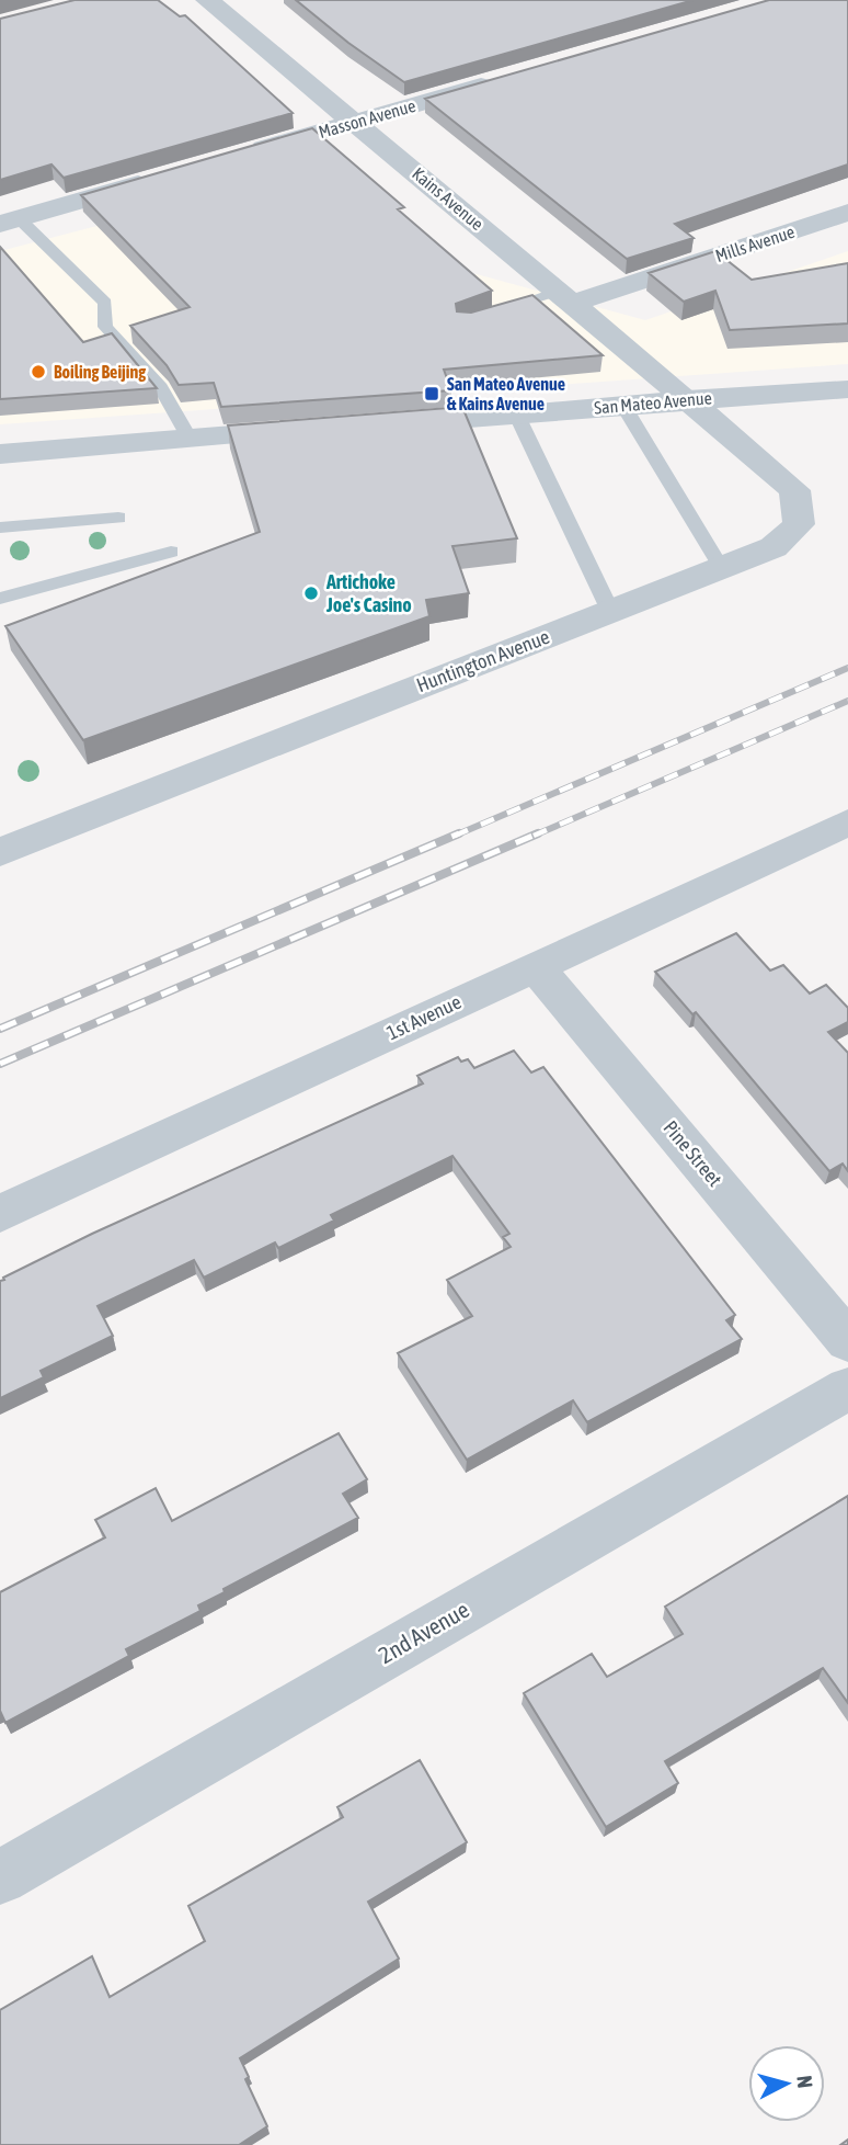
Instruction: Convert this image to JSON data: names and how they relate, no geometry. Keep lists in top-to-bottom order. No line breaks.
{"streets":{"street":["Masson Avenue","Kains Avenue","Mills Avenue","San Mateo Avenue","Huntington Avenue","1st Avenue","Pine Street","2nd Avenue"]},"crossings":[["Masson Avenue","Kains Avenue"],["Kains Avenue","Mills Avenue"],["Kains Avenue","San Mateo Avenue"],["Kains Avenue","Huntington Avenue"],["San Mateo Avenue","Huntington Avenue"],["1st Avenue","Pine Street"]],"places":{"other":["Boiling Beijing","Artichoke Joe's Casino"],"transit":["San Mateo Avenue & Kains Avenue"]},"north":"right"}
